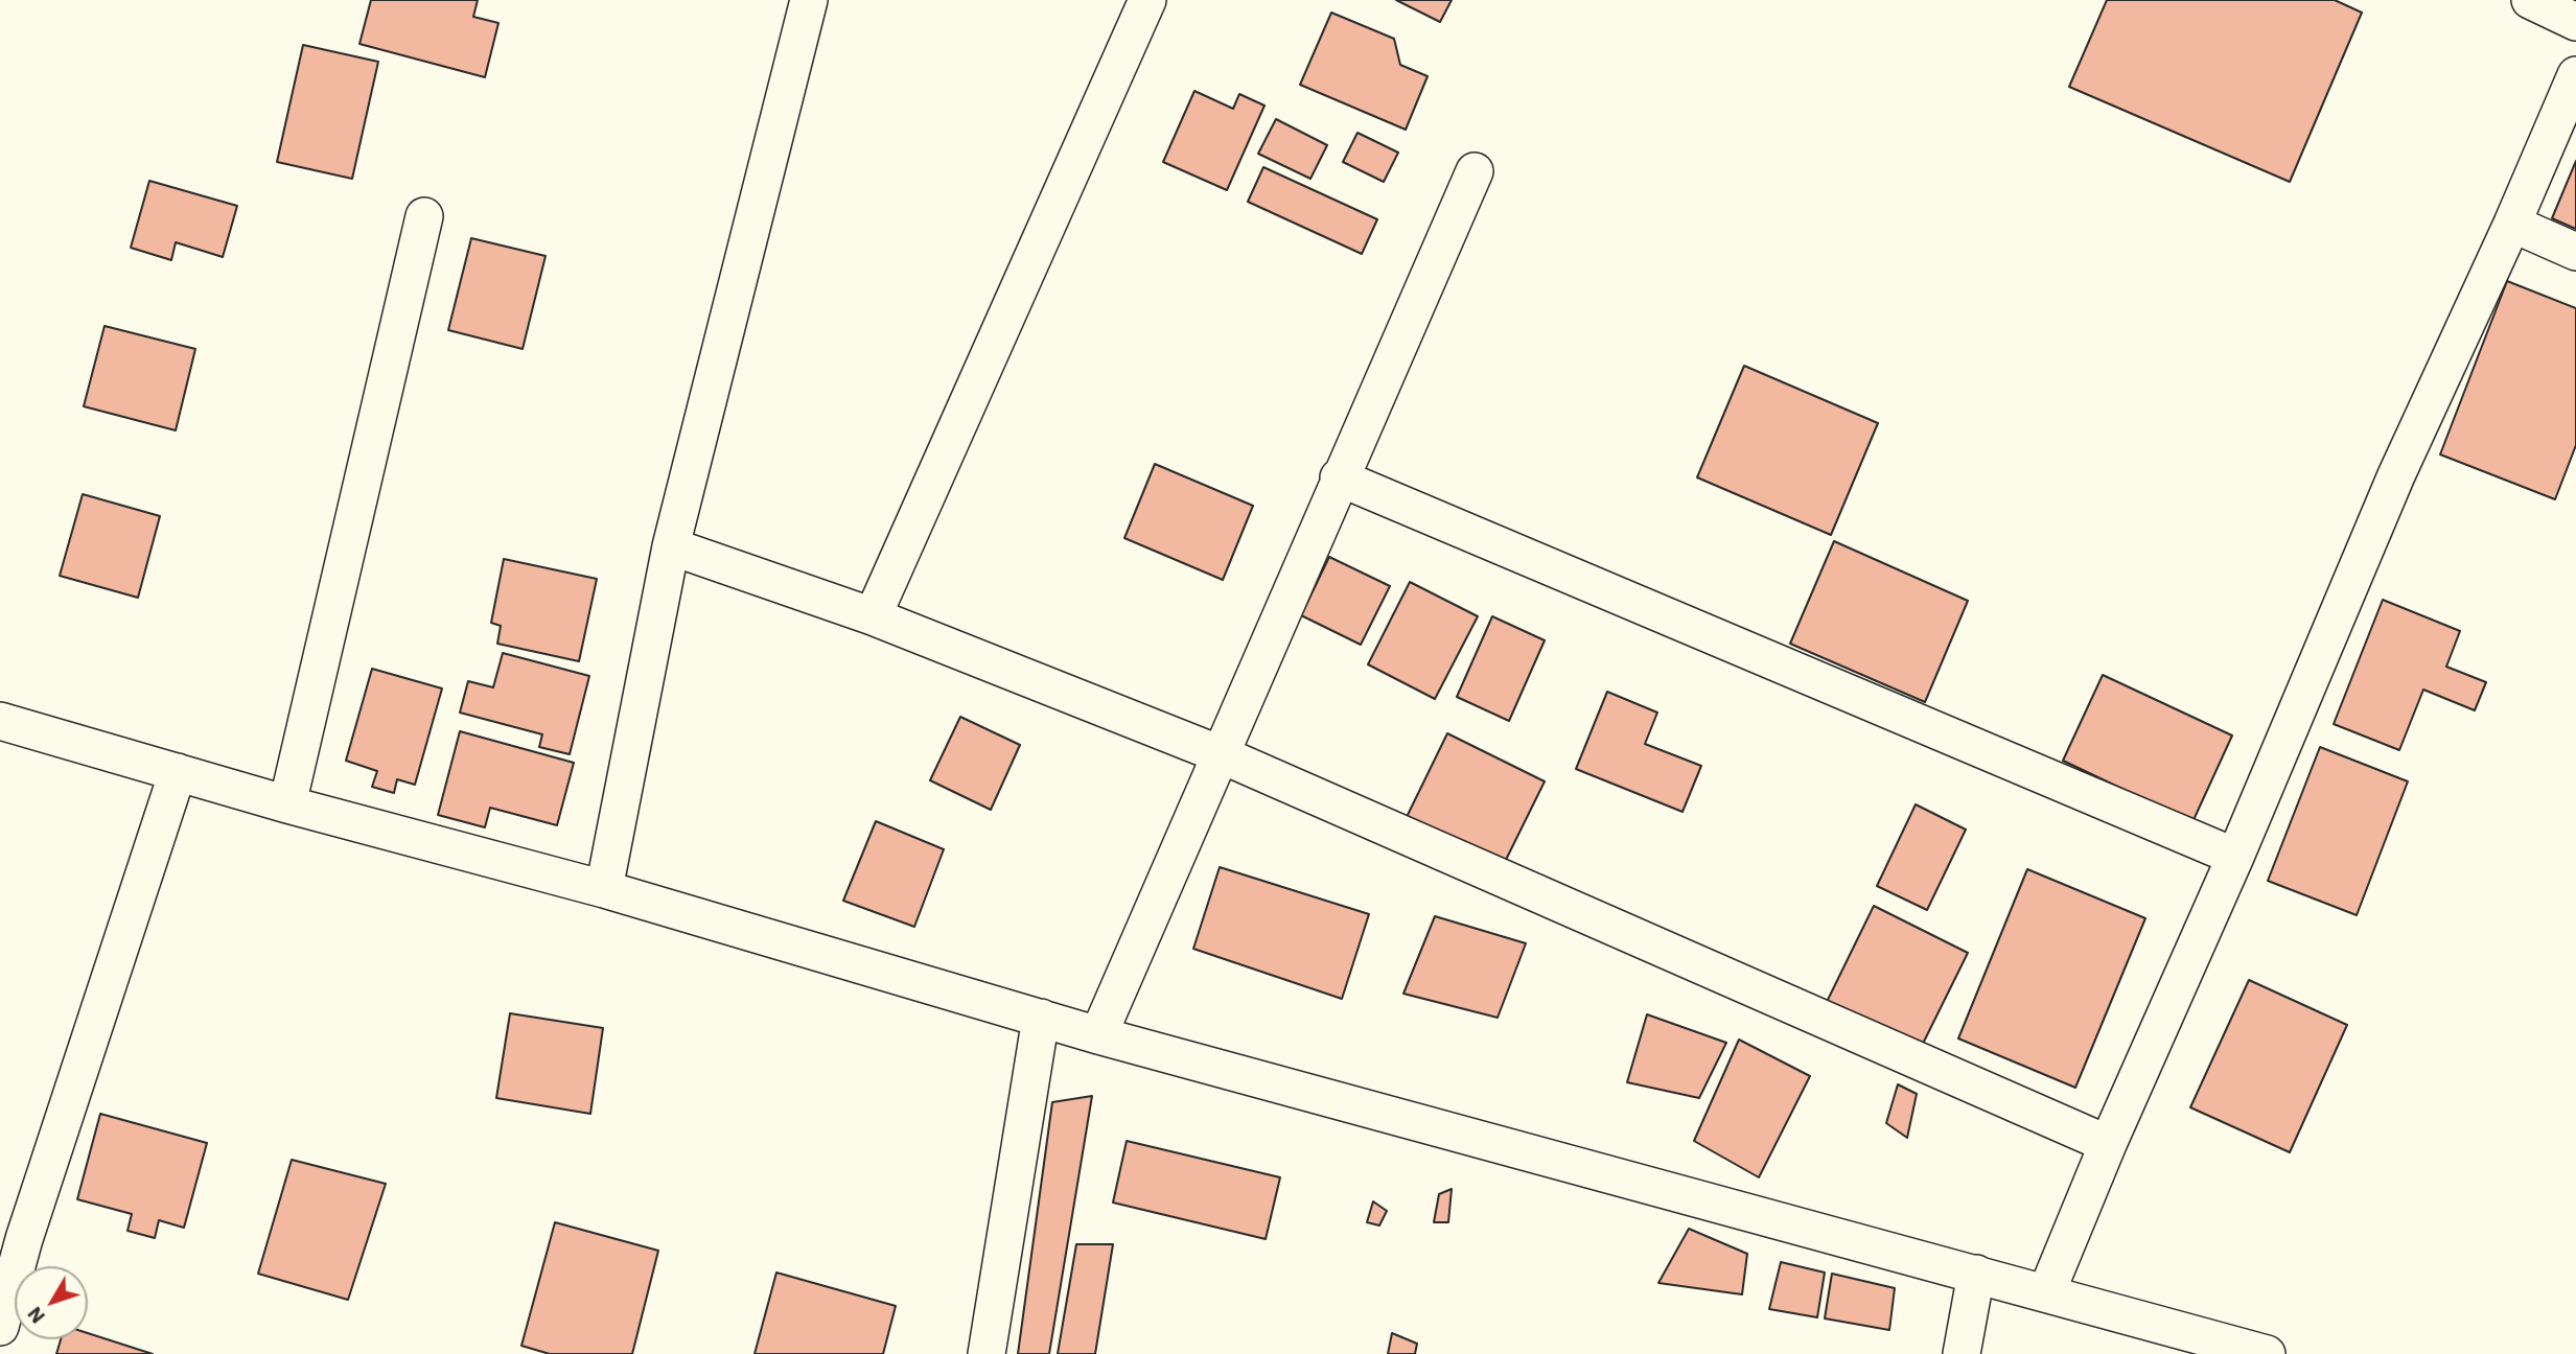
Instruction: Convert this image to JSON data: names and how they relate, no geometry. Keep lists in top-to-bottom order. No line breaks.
{"north":"bottom left"}
